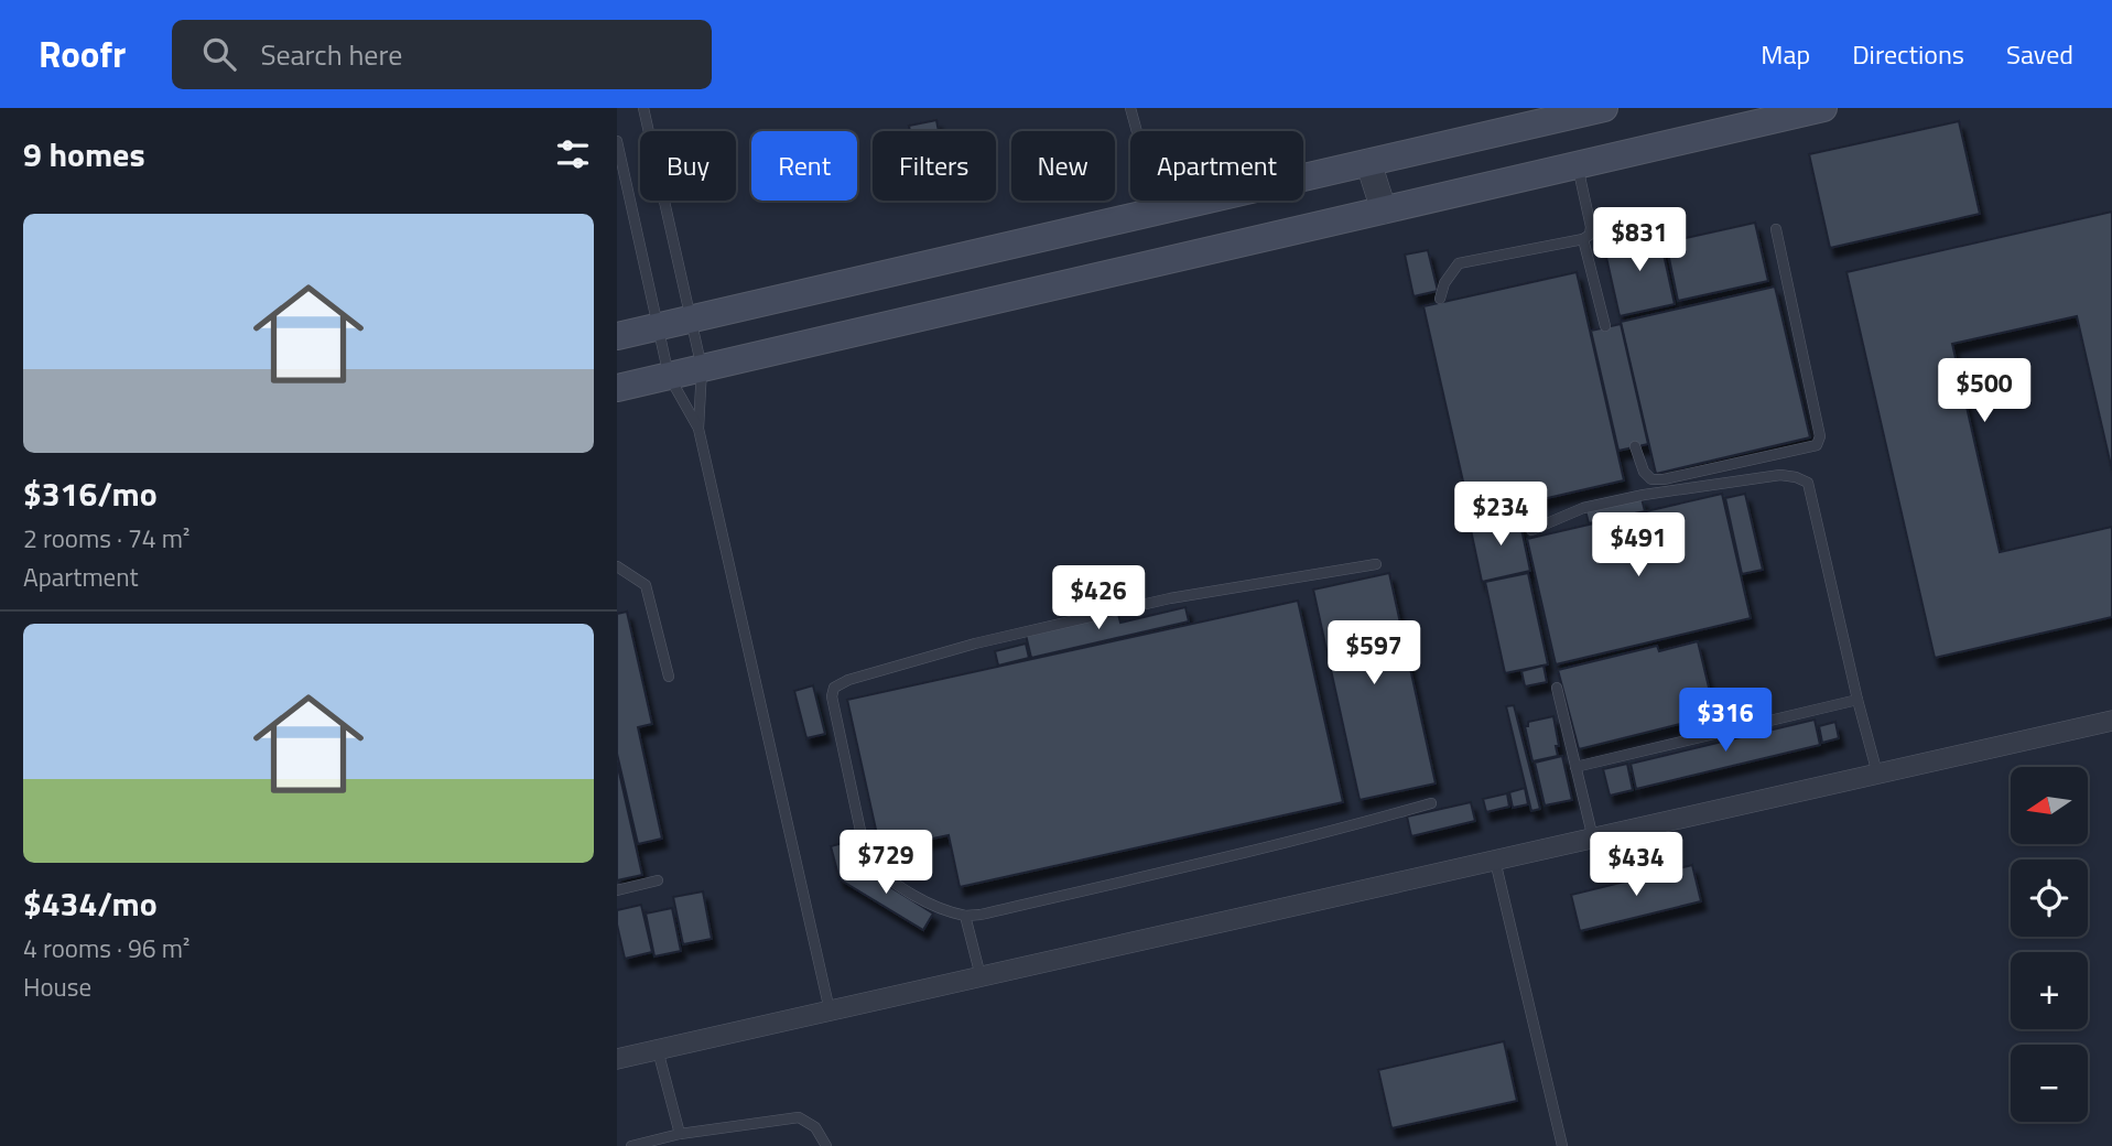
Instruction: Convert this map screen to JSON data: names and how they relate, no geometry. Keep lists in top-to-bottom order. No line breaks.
{"north":"left","page":{"header":"Roofr","search":"Search here","nav":["Map","Directions","Saved"],"heading":"9 homes","chip":["Buy","Rent","Filters","New","Apartment"],"list":[{"name":"$316/mo","note":"2 rooms · 74 m² · Apartment"},{"name":"$434/mo","note":"4 rooms · 96 m² · House"}],"price":["$831","$500","$234","$491","$426","$597","$316","$729","$434"],"map_buttons":["+","−"]}}
